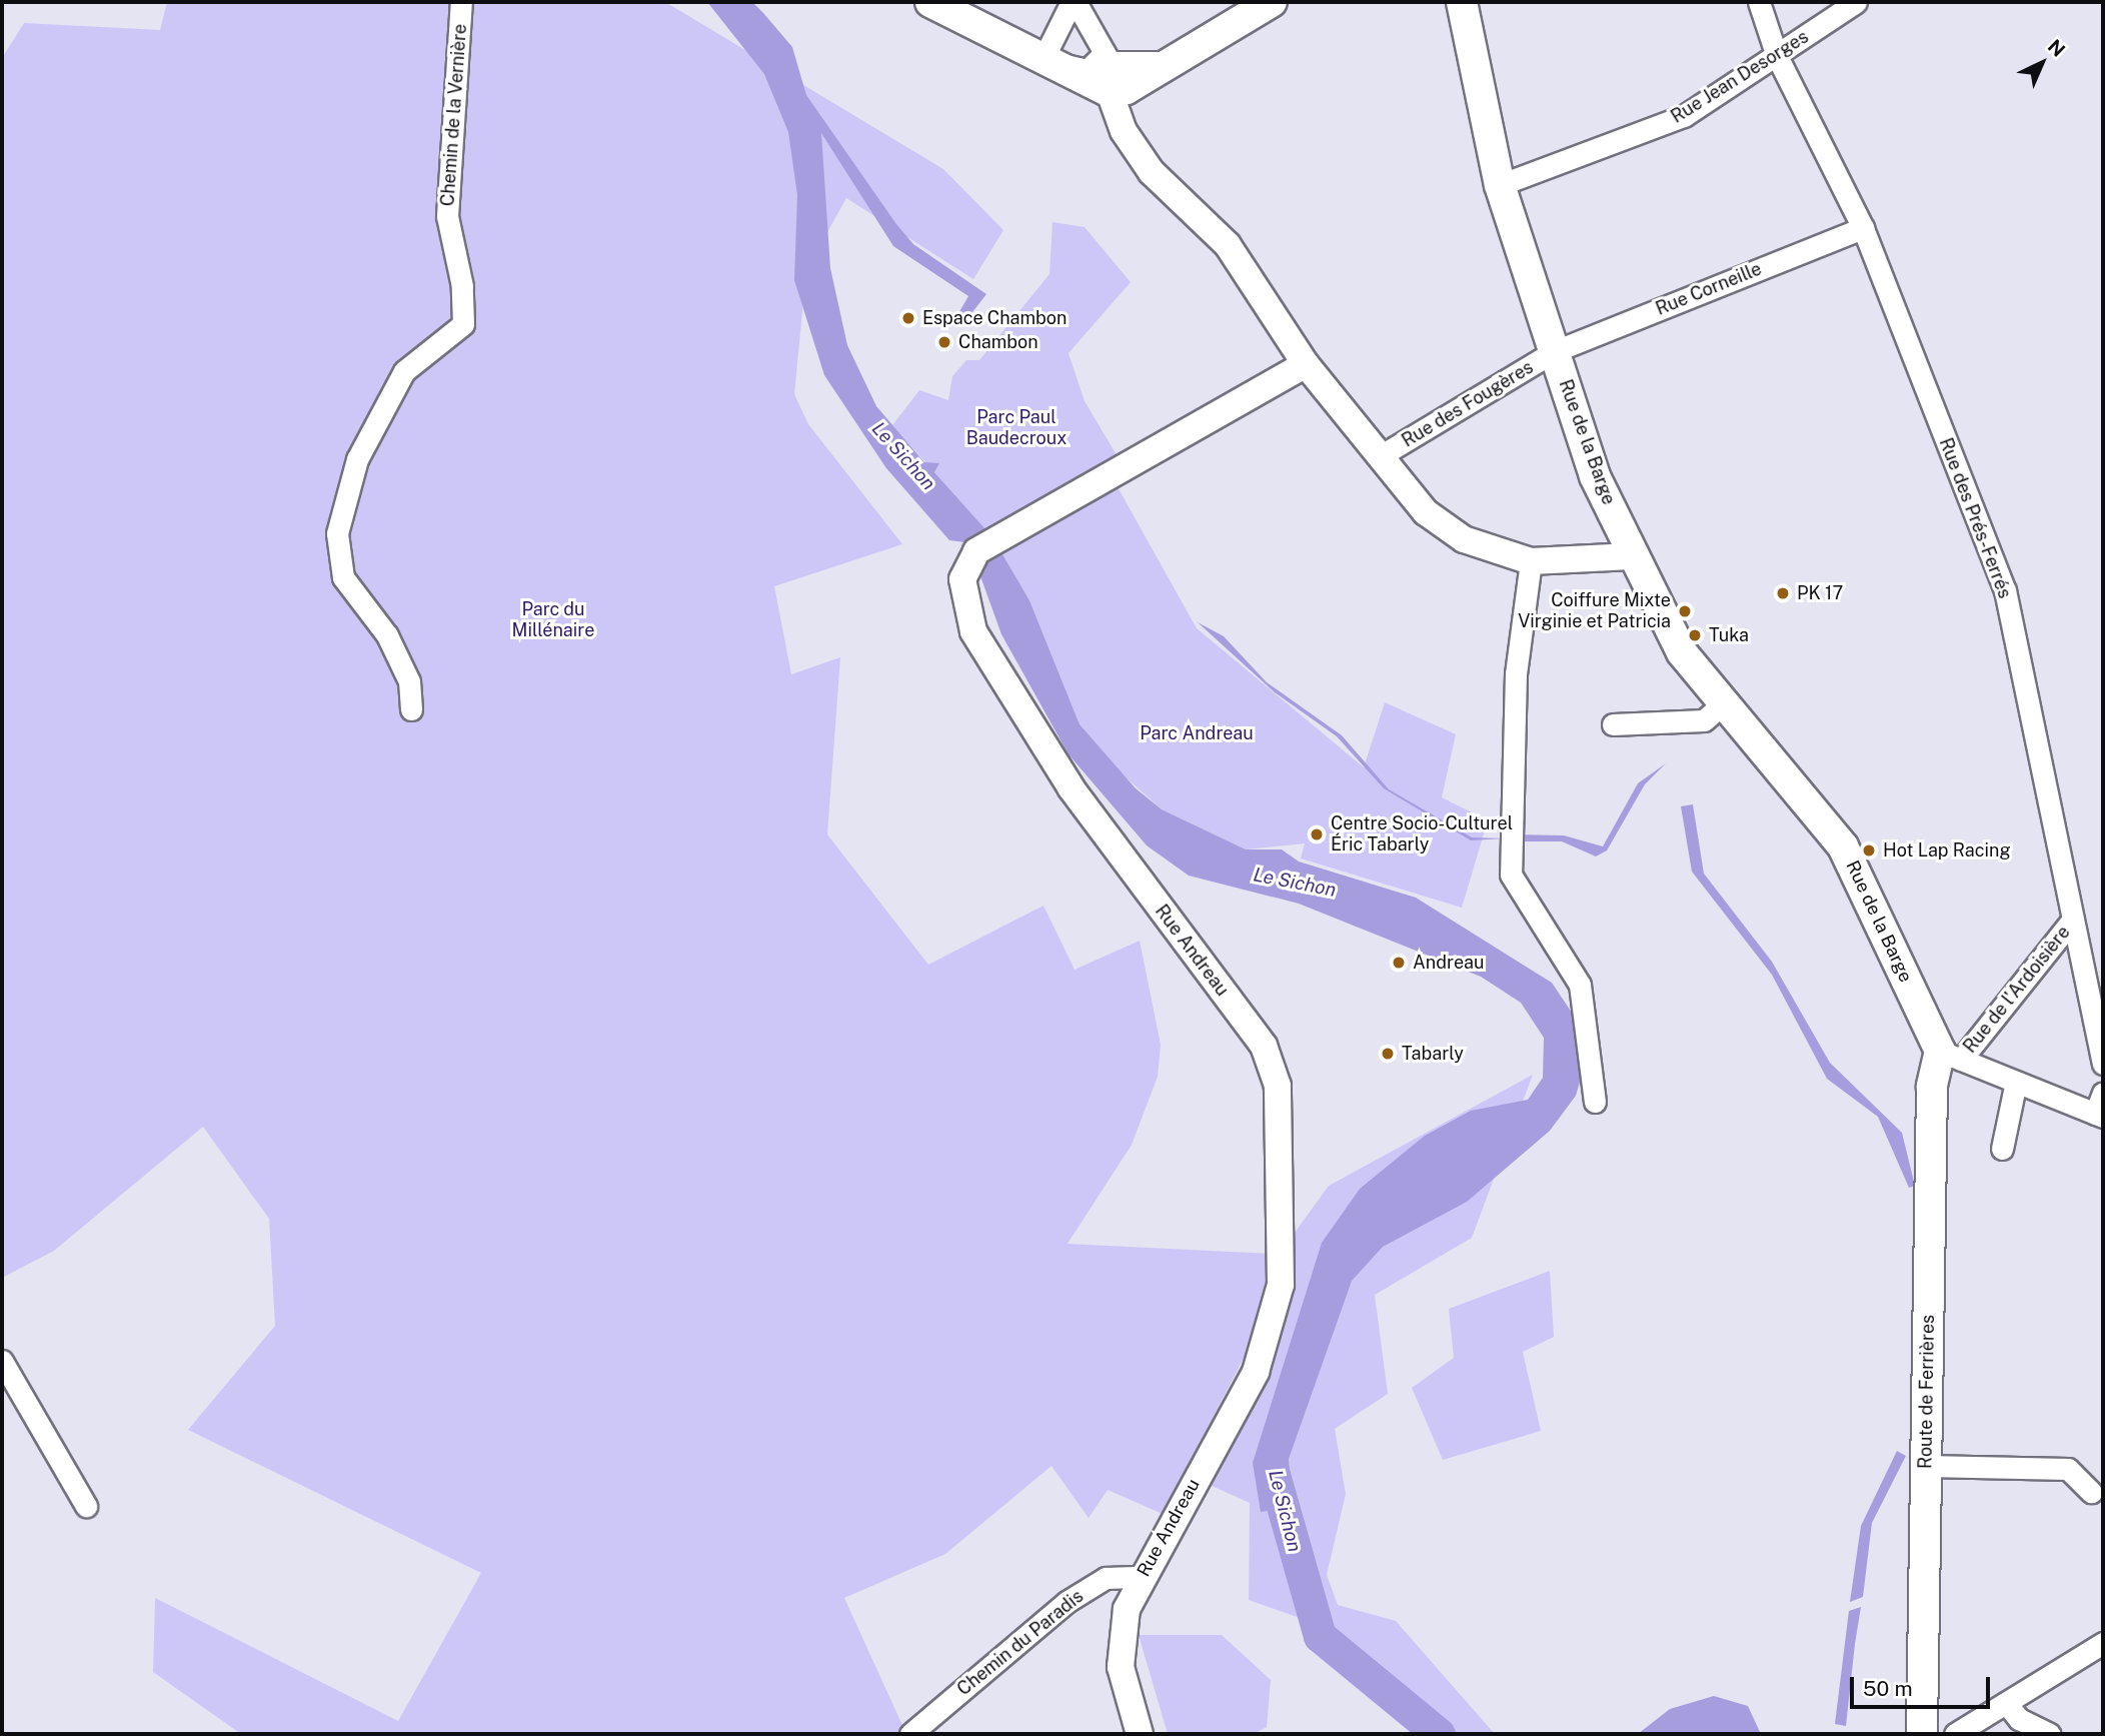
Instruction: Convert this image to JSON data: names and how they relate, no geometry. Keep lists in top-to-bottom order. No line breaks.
{"streets":{"main road":["Rue de la Barge","Route de Ferrières"],"street":["Rue Jean Desorges","Chemin de la Vernière","Rue Corneille","Rue des Fougères","Rue des Prés-Ferrés","Rue Andreau","Rue de l'Ardoisière","Chemin du Paradis"]},"crossings":[["Rue Jean Desorges","Rue de la Barge"],["Rue Jean Desorges","Rue des Prés-Ferrés"],["Rue Corneille","Rue des Fougères"],["Rue Corneille","Rue de la Barge"],["Rue Corneille","Rue des Prés-Ferrés"],["Rue des Fougères","Rue de la Barge"],["Rue de la Barge","Rue de l'Ardoisière"],["Rue de la Barge","Route de Ferrières"],["Rue des Prés-Ferrés","Rue de l'Ardoisière"],["Rue Andreau","Chemin du Paradis"],["Rue de l'Ardoisière","Route de Ferrières"]],"water":["Le Sichon"],"parks":["Parc Paul Baudecroux","Parc du Millénaire","Parc Andreau"],"places":["Espace Chambon","Chambon","PK 17","Coiffure Mixte Virginie et Patricia","Tuka","Centre Socio-Culturel Éric Tabarly","Hot Lap Racing","Andreau","Tabarly"],"scale_bar":"50 m","north":"top right"}
